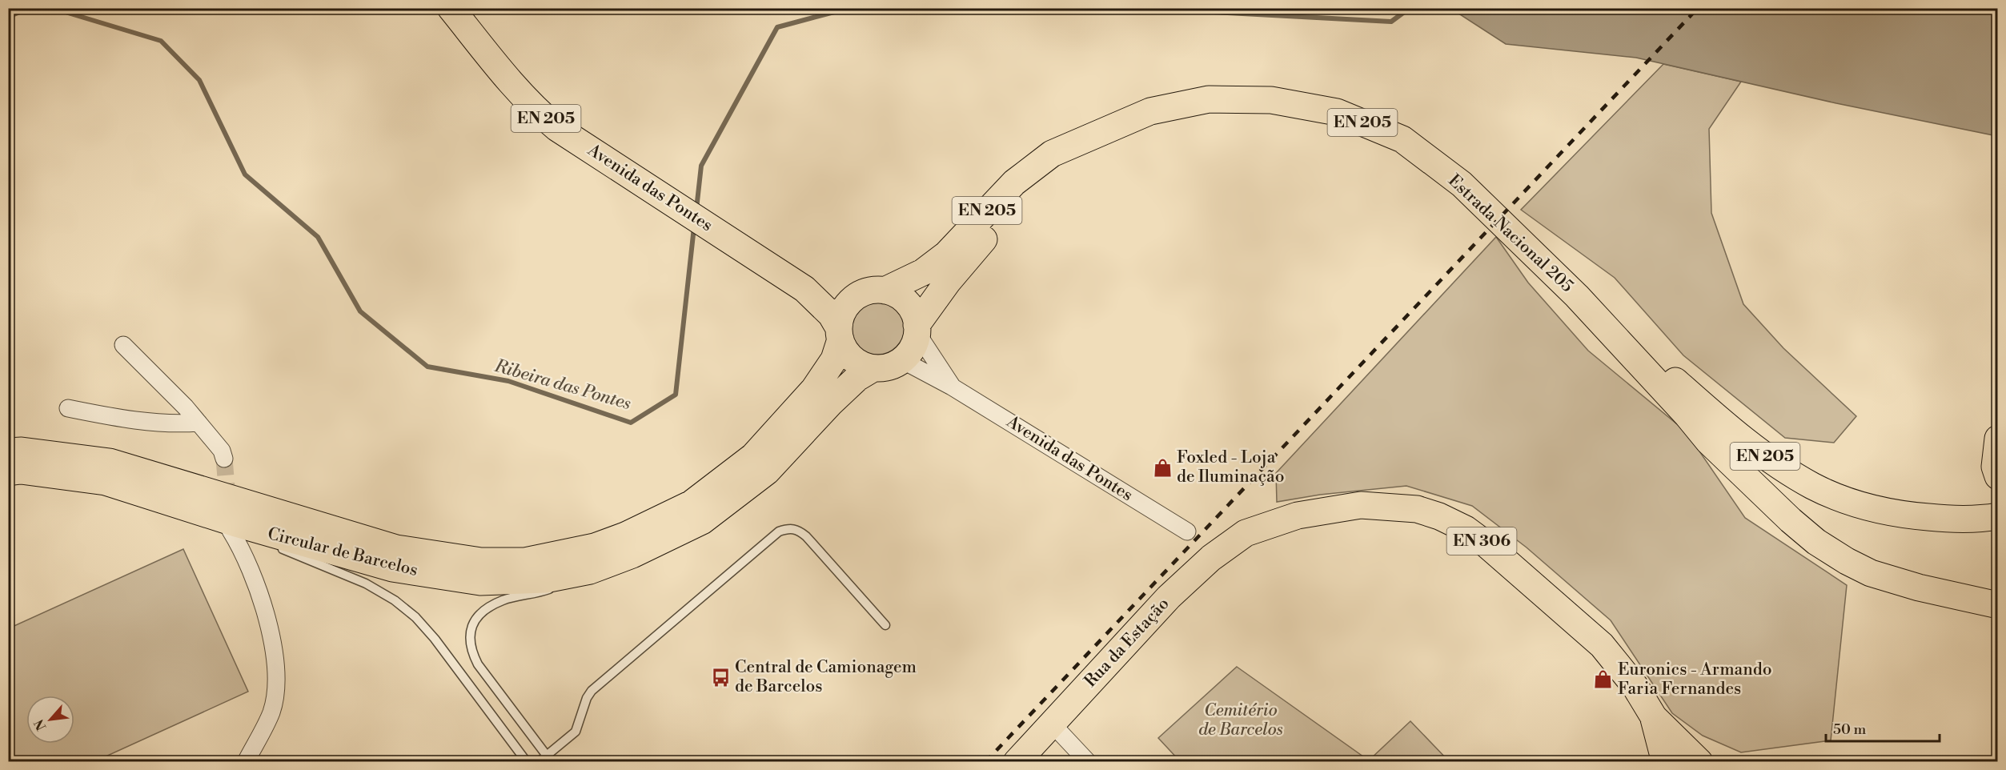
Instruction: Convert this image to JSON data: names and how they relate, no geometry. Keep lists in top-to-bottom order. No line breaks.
{"streets":{"main road":["EN 205","Avenida das Pontes","Estrada Nacional 205","EN 306","Circular de Barcelos","Rua da Estação"]},"crossings":[["EN 205","Avenida das Pontes"],["EN 205","Estrada Nacional 205"],["EN 205","Circular de Barcelos"],["Avenida das Pontes","Estrada Nacional 205"],["Avenida das Pontes","Circular de Barcelos"],["Estrada Nacional 205","Circular de Barcelos"],["EN 306","Rua da Estação"]],"water":["Ribeira das Pontes"],"parks":["Cemitério de Barcelos"],"places":{"shop":["Foxled - Loja de Iluminação","Euronics - Armando Faria Fernandes"],"bus stop":["Central de Camionagem de Barcelos"]},"scale_bar":"50 m","north":"bottom left"}
